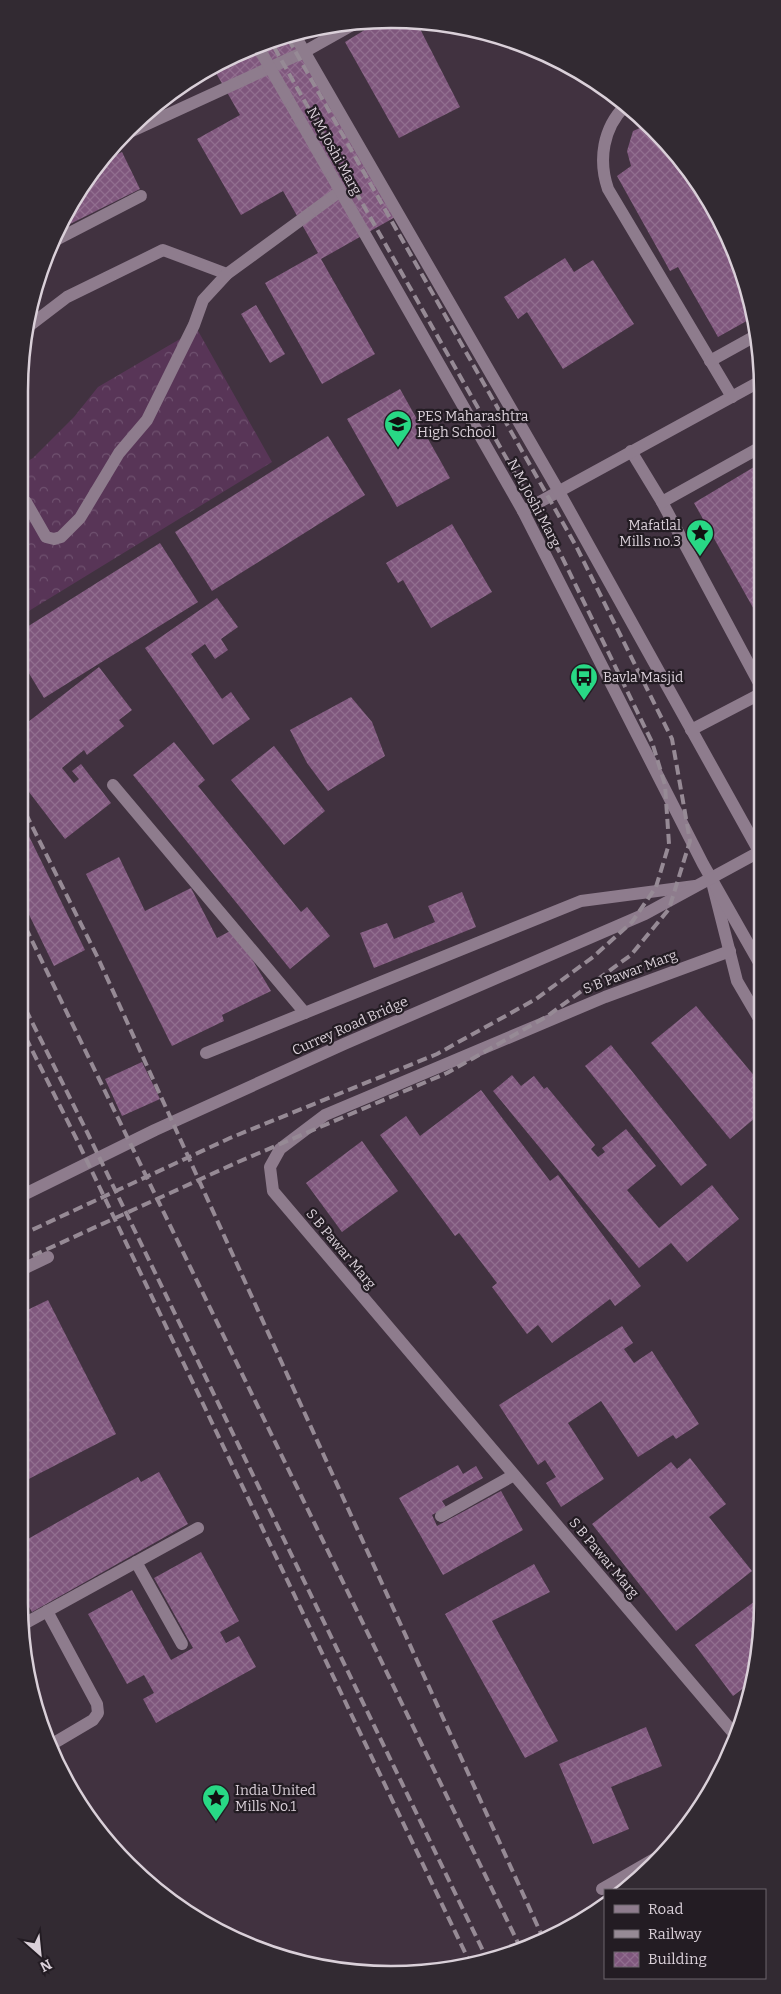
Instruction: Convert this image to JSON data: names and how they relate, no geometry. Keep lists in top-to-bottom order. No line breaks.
{"streets":{"street":["N M Joshi Marg","S B Pawar Marg","Currey Road Bridge"]},"places":{"school or university":["PES Maharashtra High School"],"place":["Mafatlal Mills no.3","India United Mills No.1"],"bus stop":["Bavla Masjid"]},"legend":["Road","Railway","Building"],"north":"bottom right"}
